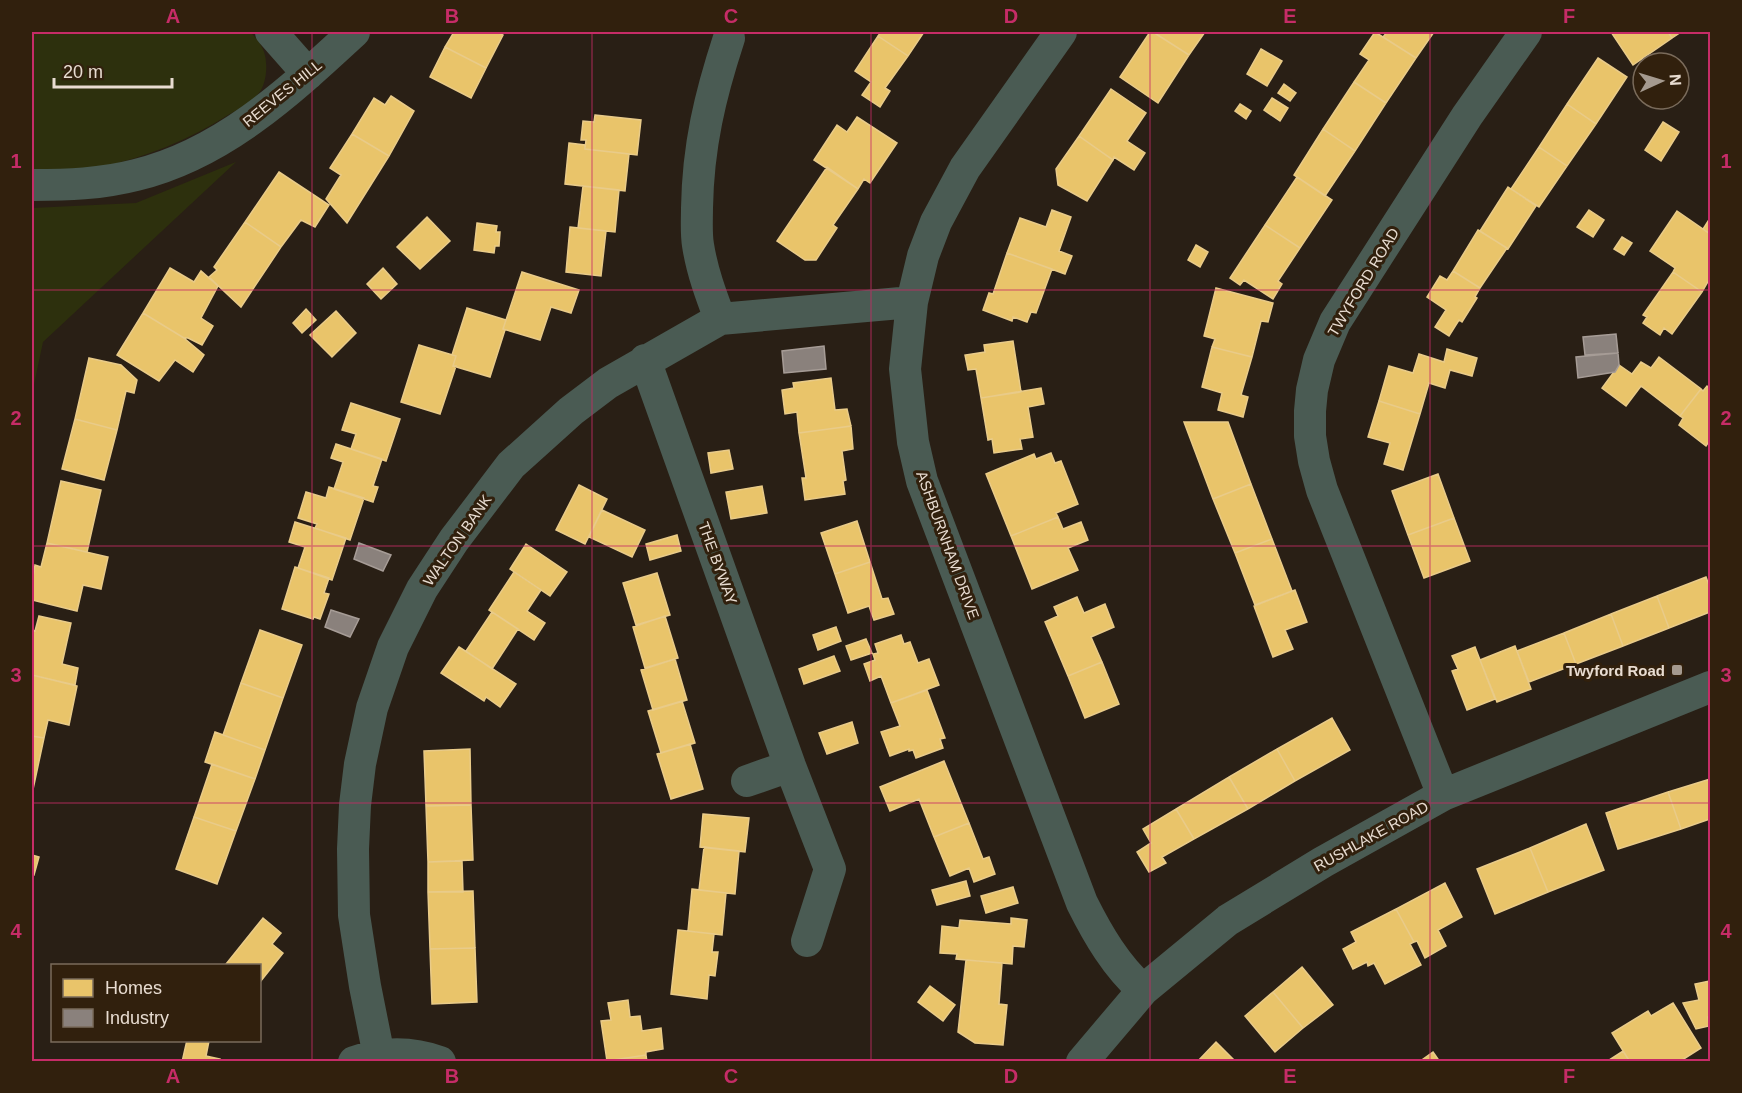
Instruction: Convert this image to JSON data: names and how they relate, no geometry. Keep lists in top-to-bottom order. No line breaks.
{"streets":{"street":["REEVES HILL","TWYFORD ROAD","WALTON BANK","ASHBURNHAM DRIVE","THE BYWAY","RUSHLAKE ROAD"]},"crossings":[["TWYFORD ROAD","RUSHLAKE ROAD"],["WALTON BANK","ASHBURNHAM DRIVE"],["WALTON BANK","THE BYWAY"],["ASHBURNHAM DRIVE","RUSHLAKE ROAD"]],"places":{"transit":["Twyford Road"]},"legend":["Homes","Industry"],"scale_bar":"20 m","north":"right","grid":{"columns":["A","B","C","D","E","F"],"rows":["1","2","3","4"]}}
